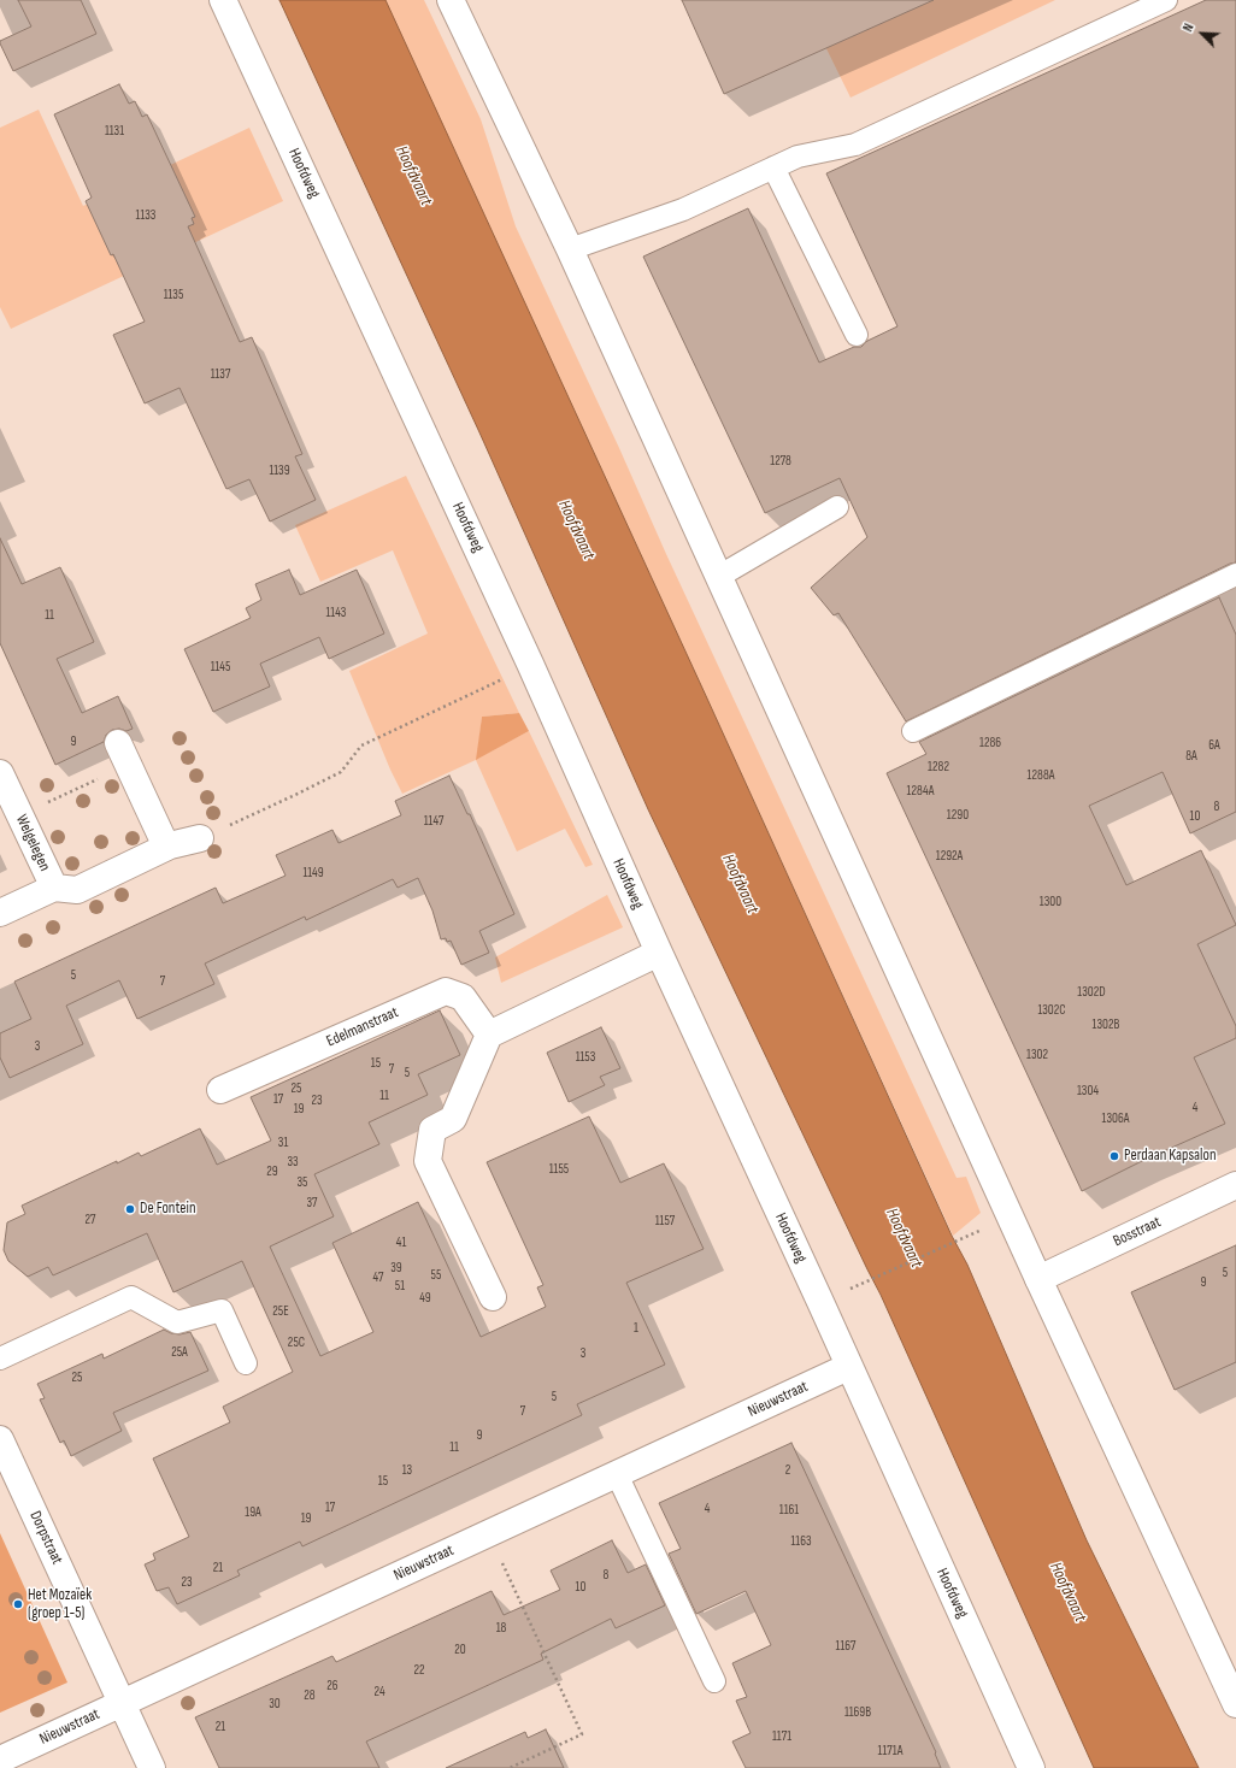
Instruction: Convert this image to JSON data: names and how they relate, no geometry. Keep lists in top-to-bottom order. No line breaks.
{"streets":{"street":["Hoofdweg","Welgelegen","Edelmanstraat","Bosstraat","Nieuwstraat","Dorpstraat"]},"crossings":[["Hoofdweg","Nieuwstraat"],["Nieuwstraat","Dorpstraat"]],"water":["Hoofdvaart"],"places":["Perdaan Kapsalon","De Fontein","Het Mozaïek (groep 1-5)"],"house_numbers":["1131","1133","1135","1137","1278","1139","1143","11","1145","9","1286","6A","8A","1282","1288A","1284A","8","1290","10","1147","1292A","1149","1300","5","7","1302D","1302C","1302B","3","1302","1153","15","7","5","25","1304","11","17","23","4","19","1306A","31","33","1155","29","35","37","27","1157","41","39","5","55","47","9","51","49","25E","1","25C","25A","3","25","5","7","9","11","13","2","15","17","4","1161","19A","19","1163","21","8","23","10","18","1167","20","22","26","24","28","30","1169B","21","1171","1171A"],"north":"top left"}
